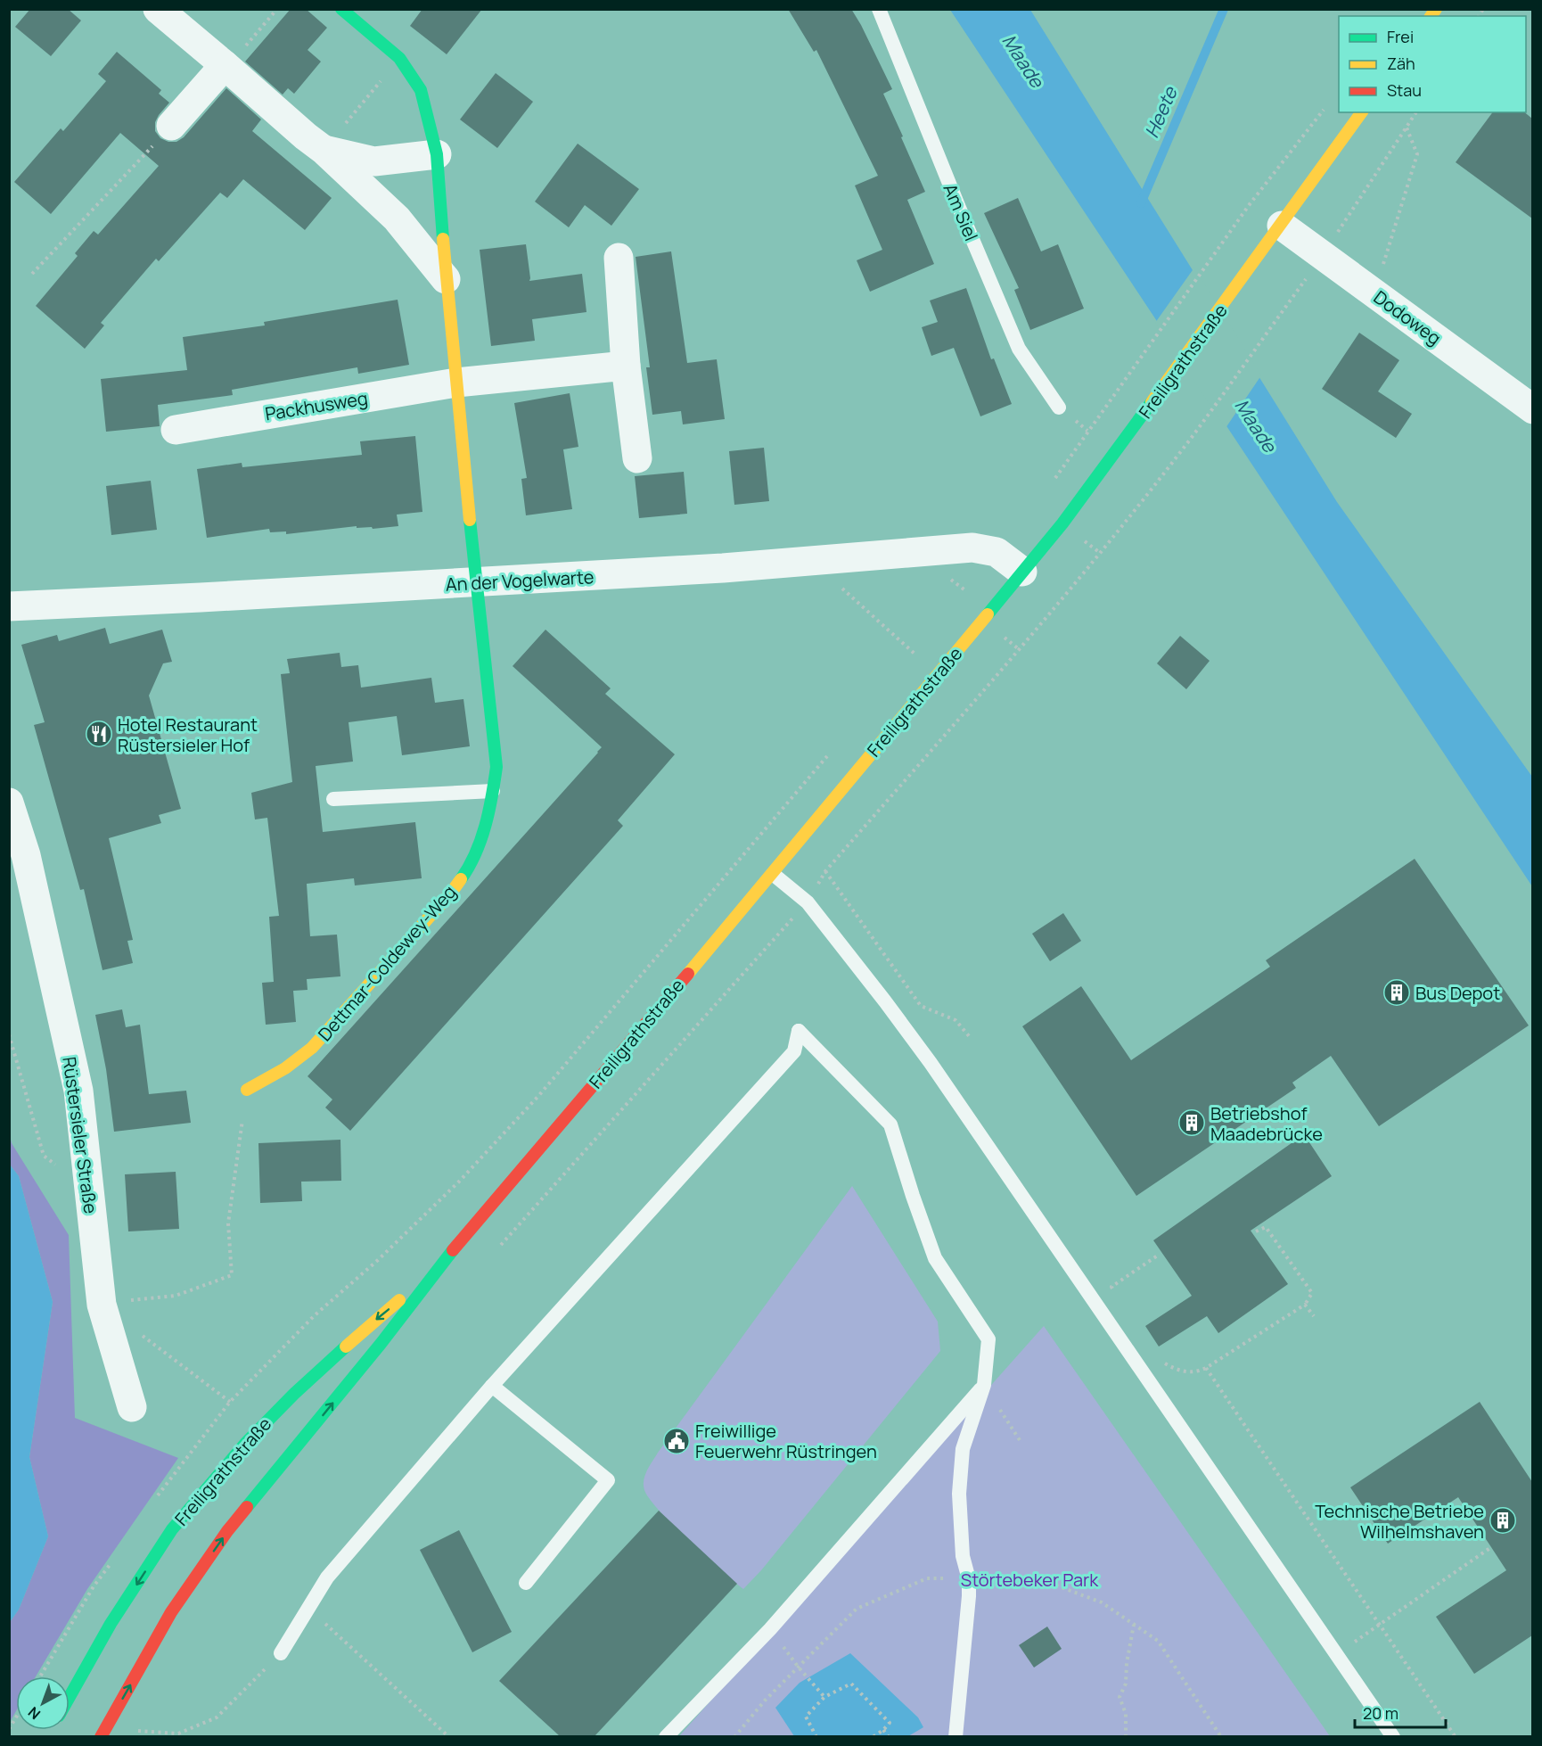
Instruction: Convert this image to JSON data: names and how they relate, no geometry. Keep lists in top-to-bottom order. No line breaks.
{"streets":{"main road":["Freiligrathstraße","Dettmar-Coldewey-Weg"],"street":["Dodoweg","Packhusweg","An der Vogelwarte","Rüstersieler Straße"],"lane":["Am Siel"]},"crossings":[["Dodoweg","Freiligrathstraße"],["Freiligrathstraße","An der Vogelwarte"],["An der Vogelwarte","Dettmar-Coldewey-Weg"]],"water":["Maade","Heete"],"parks":["Störtebeker Park"],"places":{"restaurant":["Hotel Restaurant Rüstersieler Hof"],"building":["Bus Depot","Betriebshof Maadebrücke","Technische Betriebe Wilhelmshaven"],"public building":["Freiwillige Feuerwehr Rüstringen"]},"legend":["Frei","Zäh","Stau"],"scale_bar":"20 m","north":"bottom left"}
